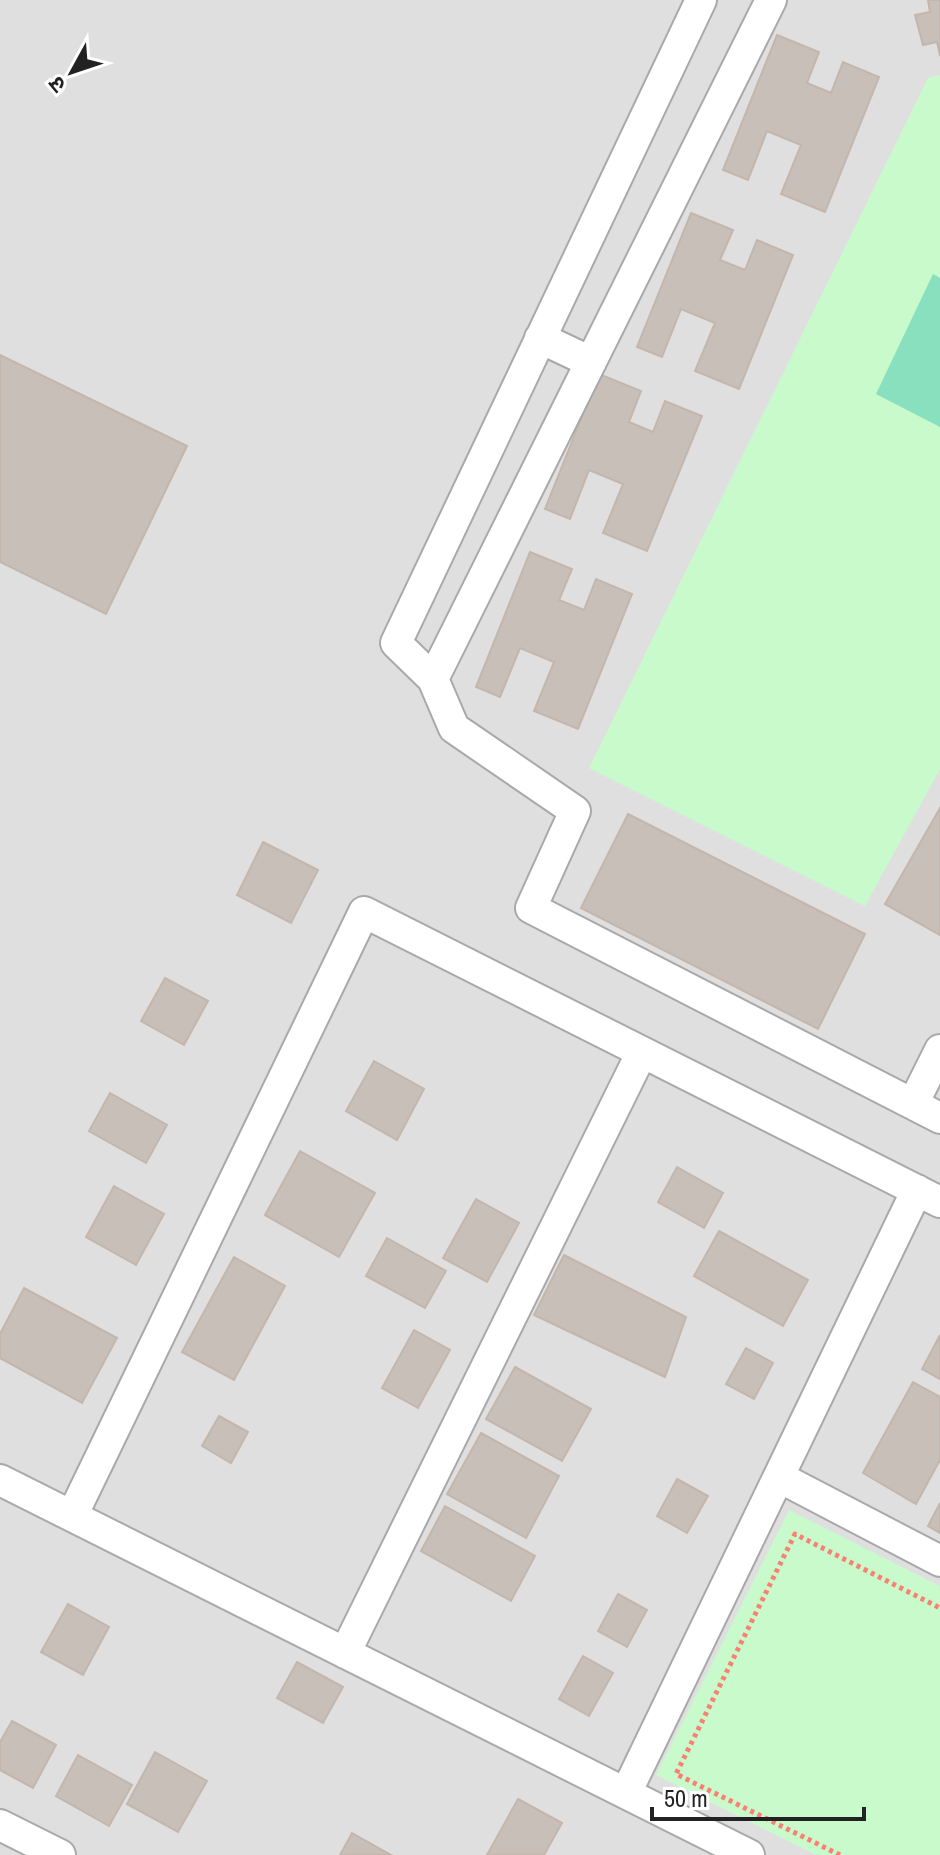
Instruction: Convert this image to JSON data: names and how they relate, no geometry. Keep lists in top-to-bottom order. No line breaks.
{"scale_bar":"50 m","north":"bottom left"}
